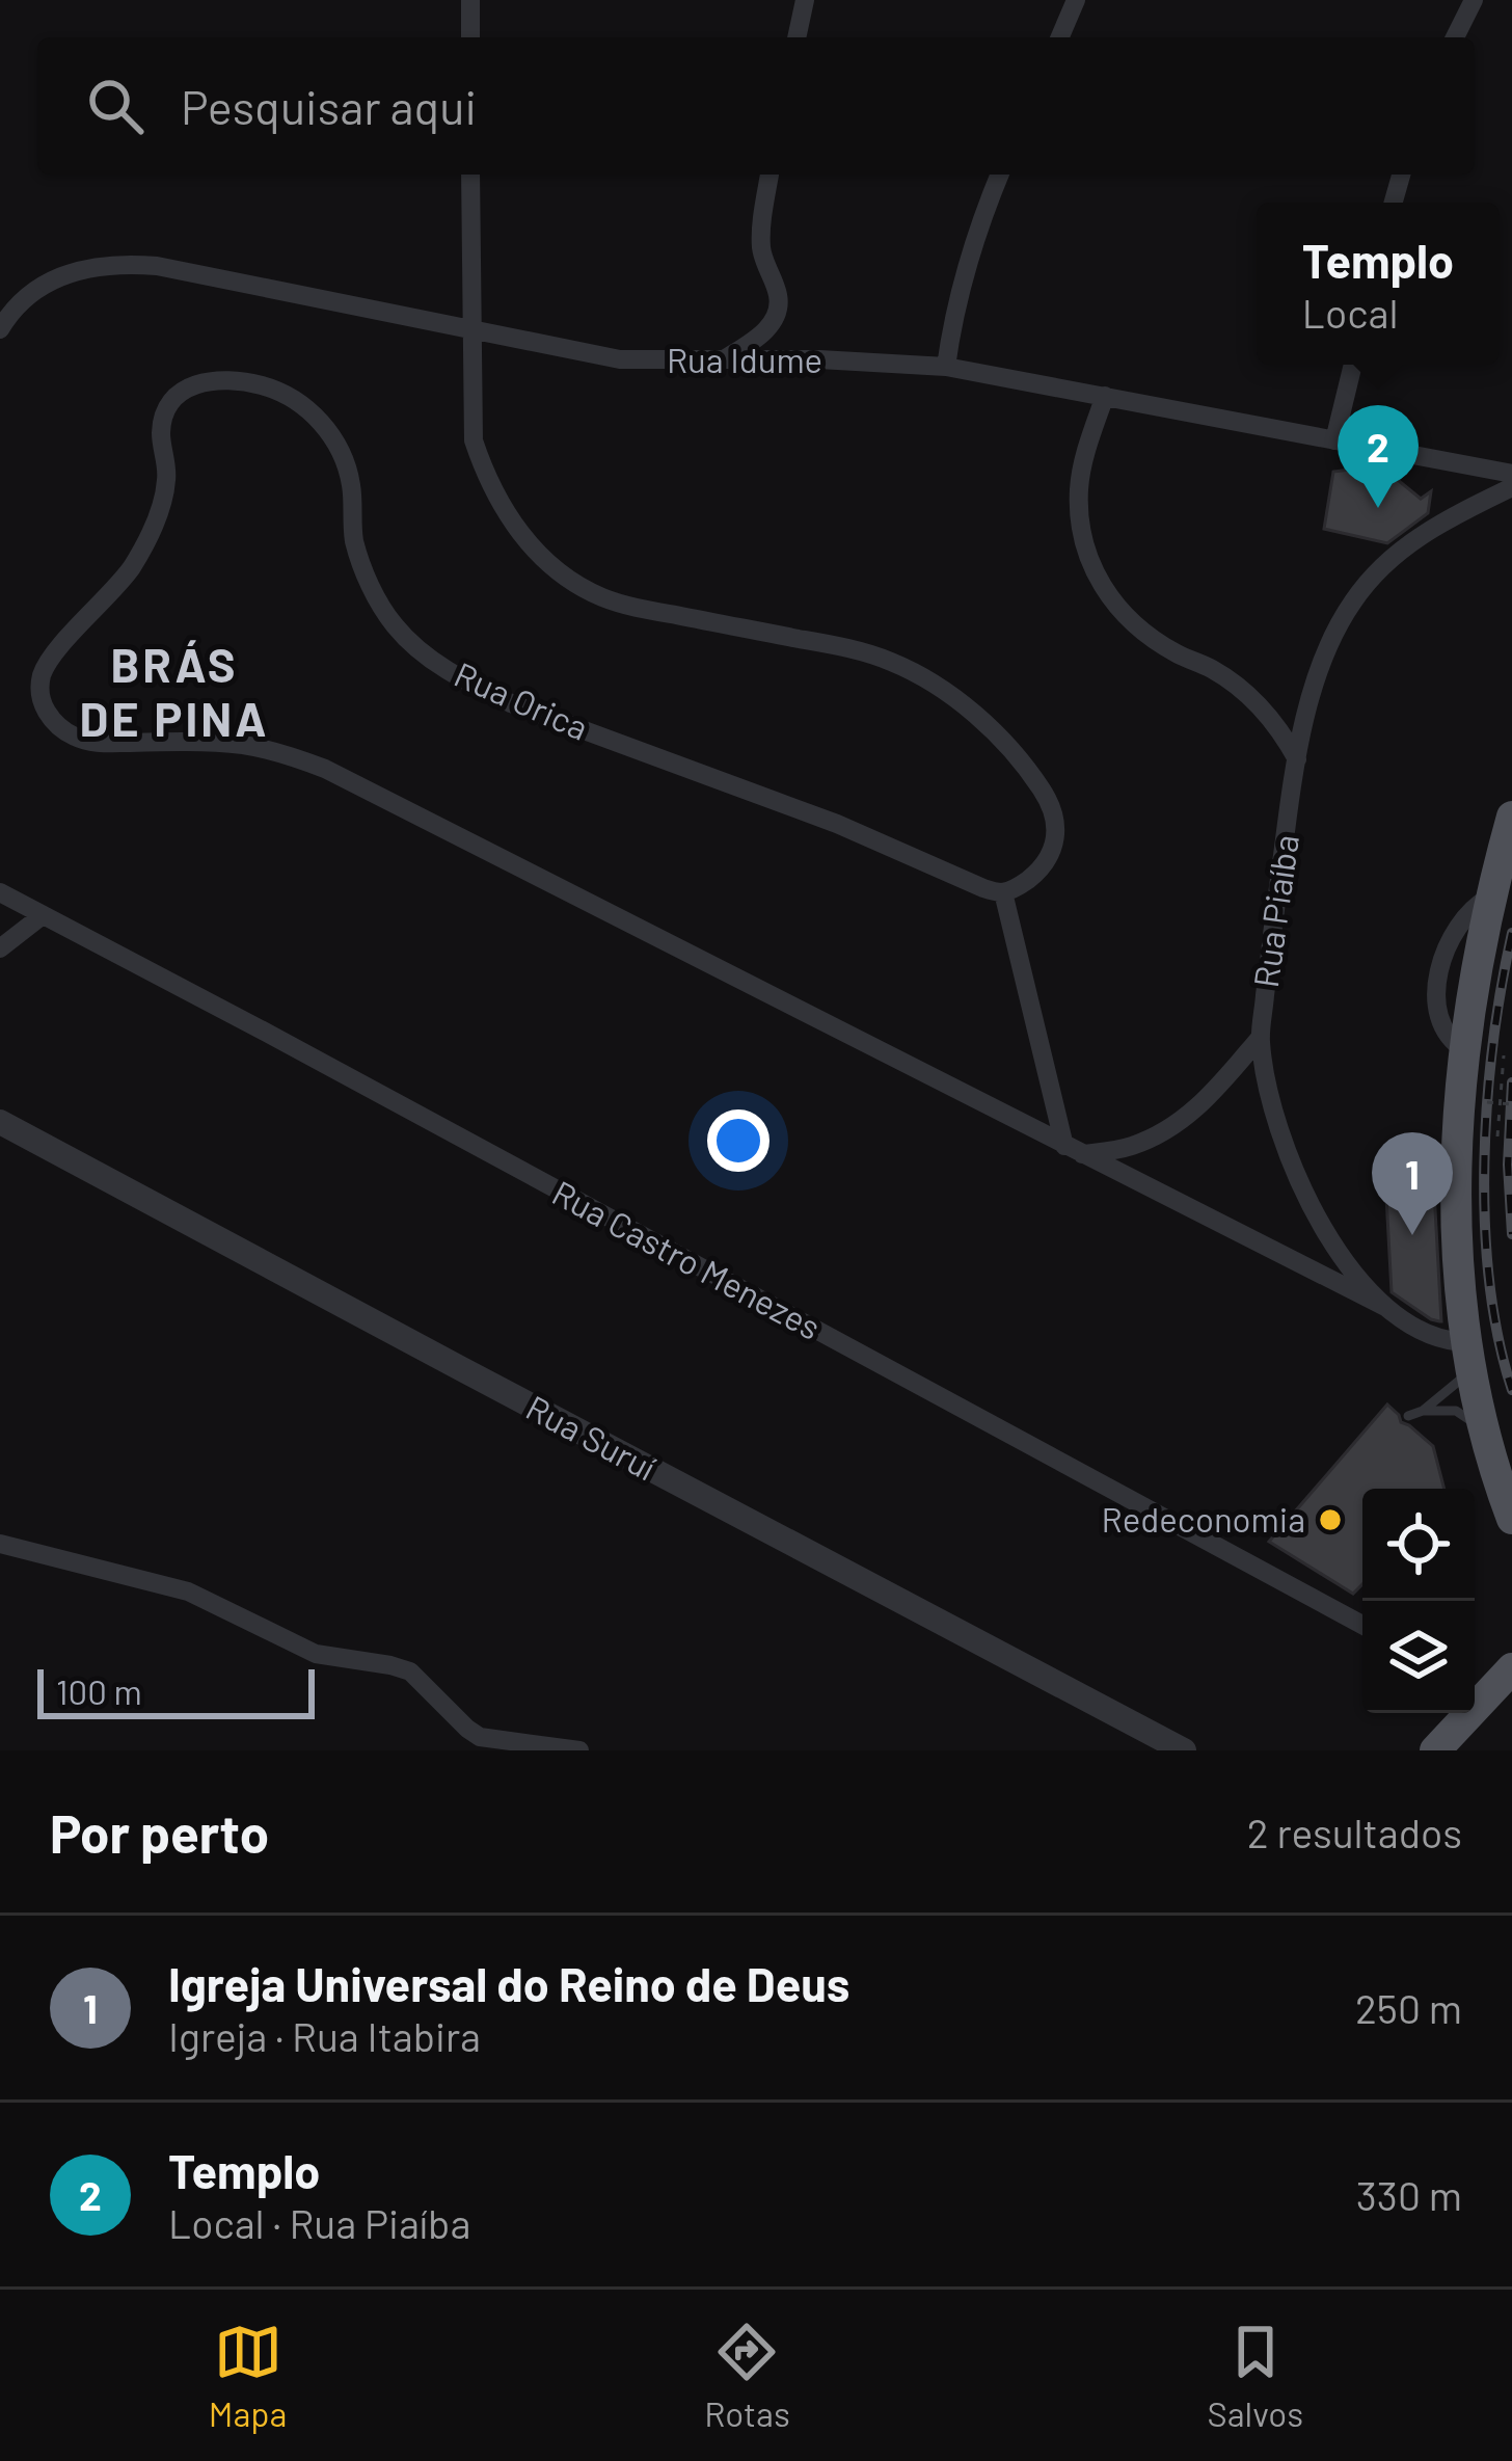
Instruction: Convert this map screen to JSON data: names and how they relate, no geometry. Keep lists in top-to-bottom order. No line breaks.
{"streets":{"street":["Rua Idume","Rua Orica","Rua Piaíba","Rua Castro Menezes","Rua Suruí"]},"crossings":[["Rua Orica","Rua Piaíba"]],"districts":["BRÁS DE PINA"],"places":["Redeconomia"],"scale_bar":"100 m","page":{"search":"Pesquisar aqui","popup":["Templo","Local"],"pins":["2","1"],"scale":"100 m","heading":["Por perto","2 resultados"],"list":[{"mark":"1","name":"Igreja Universal do Reino de Deus","note":"Igreja · Rua Itabira","value":"250 m"},{"mark":"2","name":"Templo","note":"Local · Rua Piaíba","value":"330 m"}],"nav":["Mapa","Rotas","Salvos"]}}
